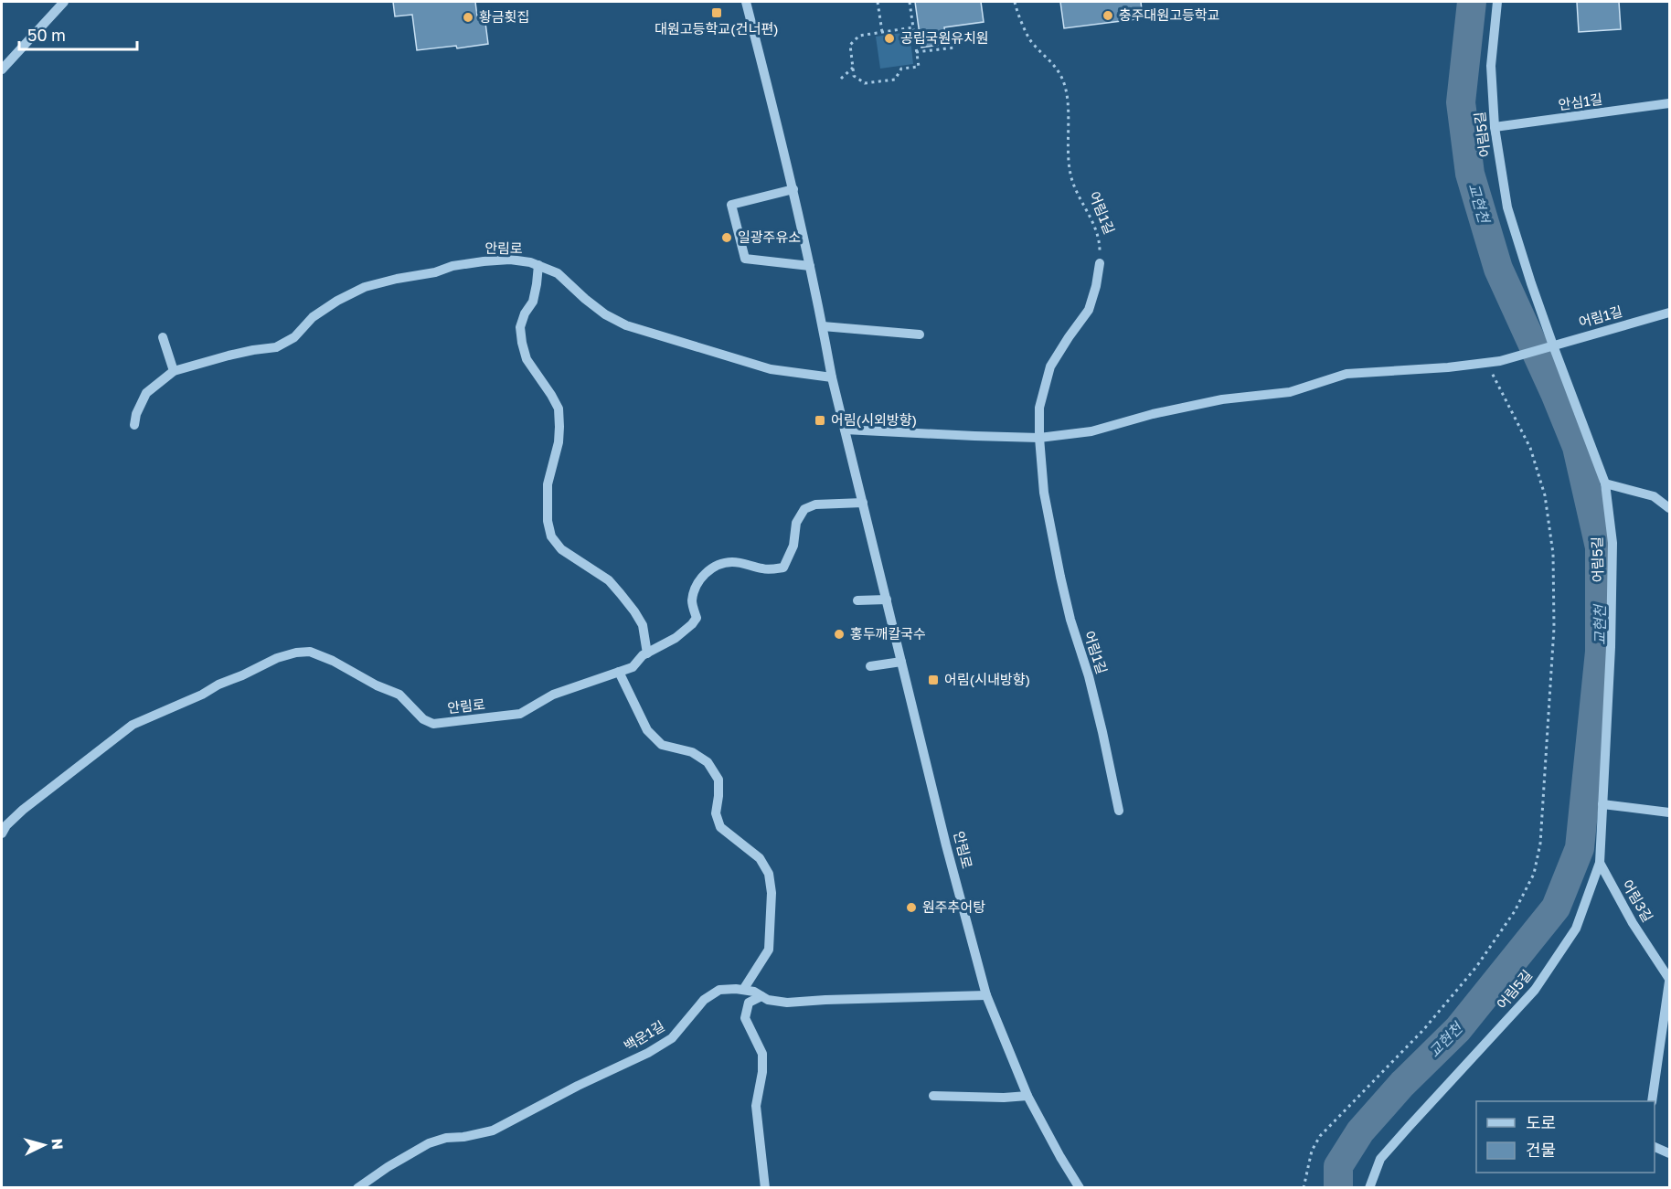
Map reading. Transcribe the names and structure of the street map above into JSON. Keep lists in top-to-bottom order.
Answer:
{
  "streets": {
    "street": [
      "안심1길",
      "어림5길",
      "어림1길",
      "안림로",
      "어림3길",
      "백운1길"
    ]
  },
  "crossings": [
    ["안심1길", "어림5길"],
    ["어림5길", "어림1길"],
    ["어림5길", "어림3길"],
    ["안림로", "백운1길"]
  ],
  "water": ["교현천"],
  "places": {
    "transit": ["대원고등학교(건너편)", "어림(시외방향)", "어림(시내방향)"],
    "other": [
      "충주대원고등학교",
      "황금횟집",
      "공립국원유치원",
      "일광주유소",
      "홍두깨칼국수",
      "원주추어탕"
    ]
  },
  "legend": ["도로", "건물"],
  "scale_bar": "50 m",
  "north": "right"
}
